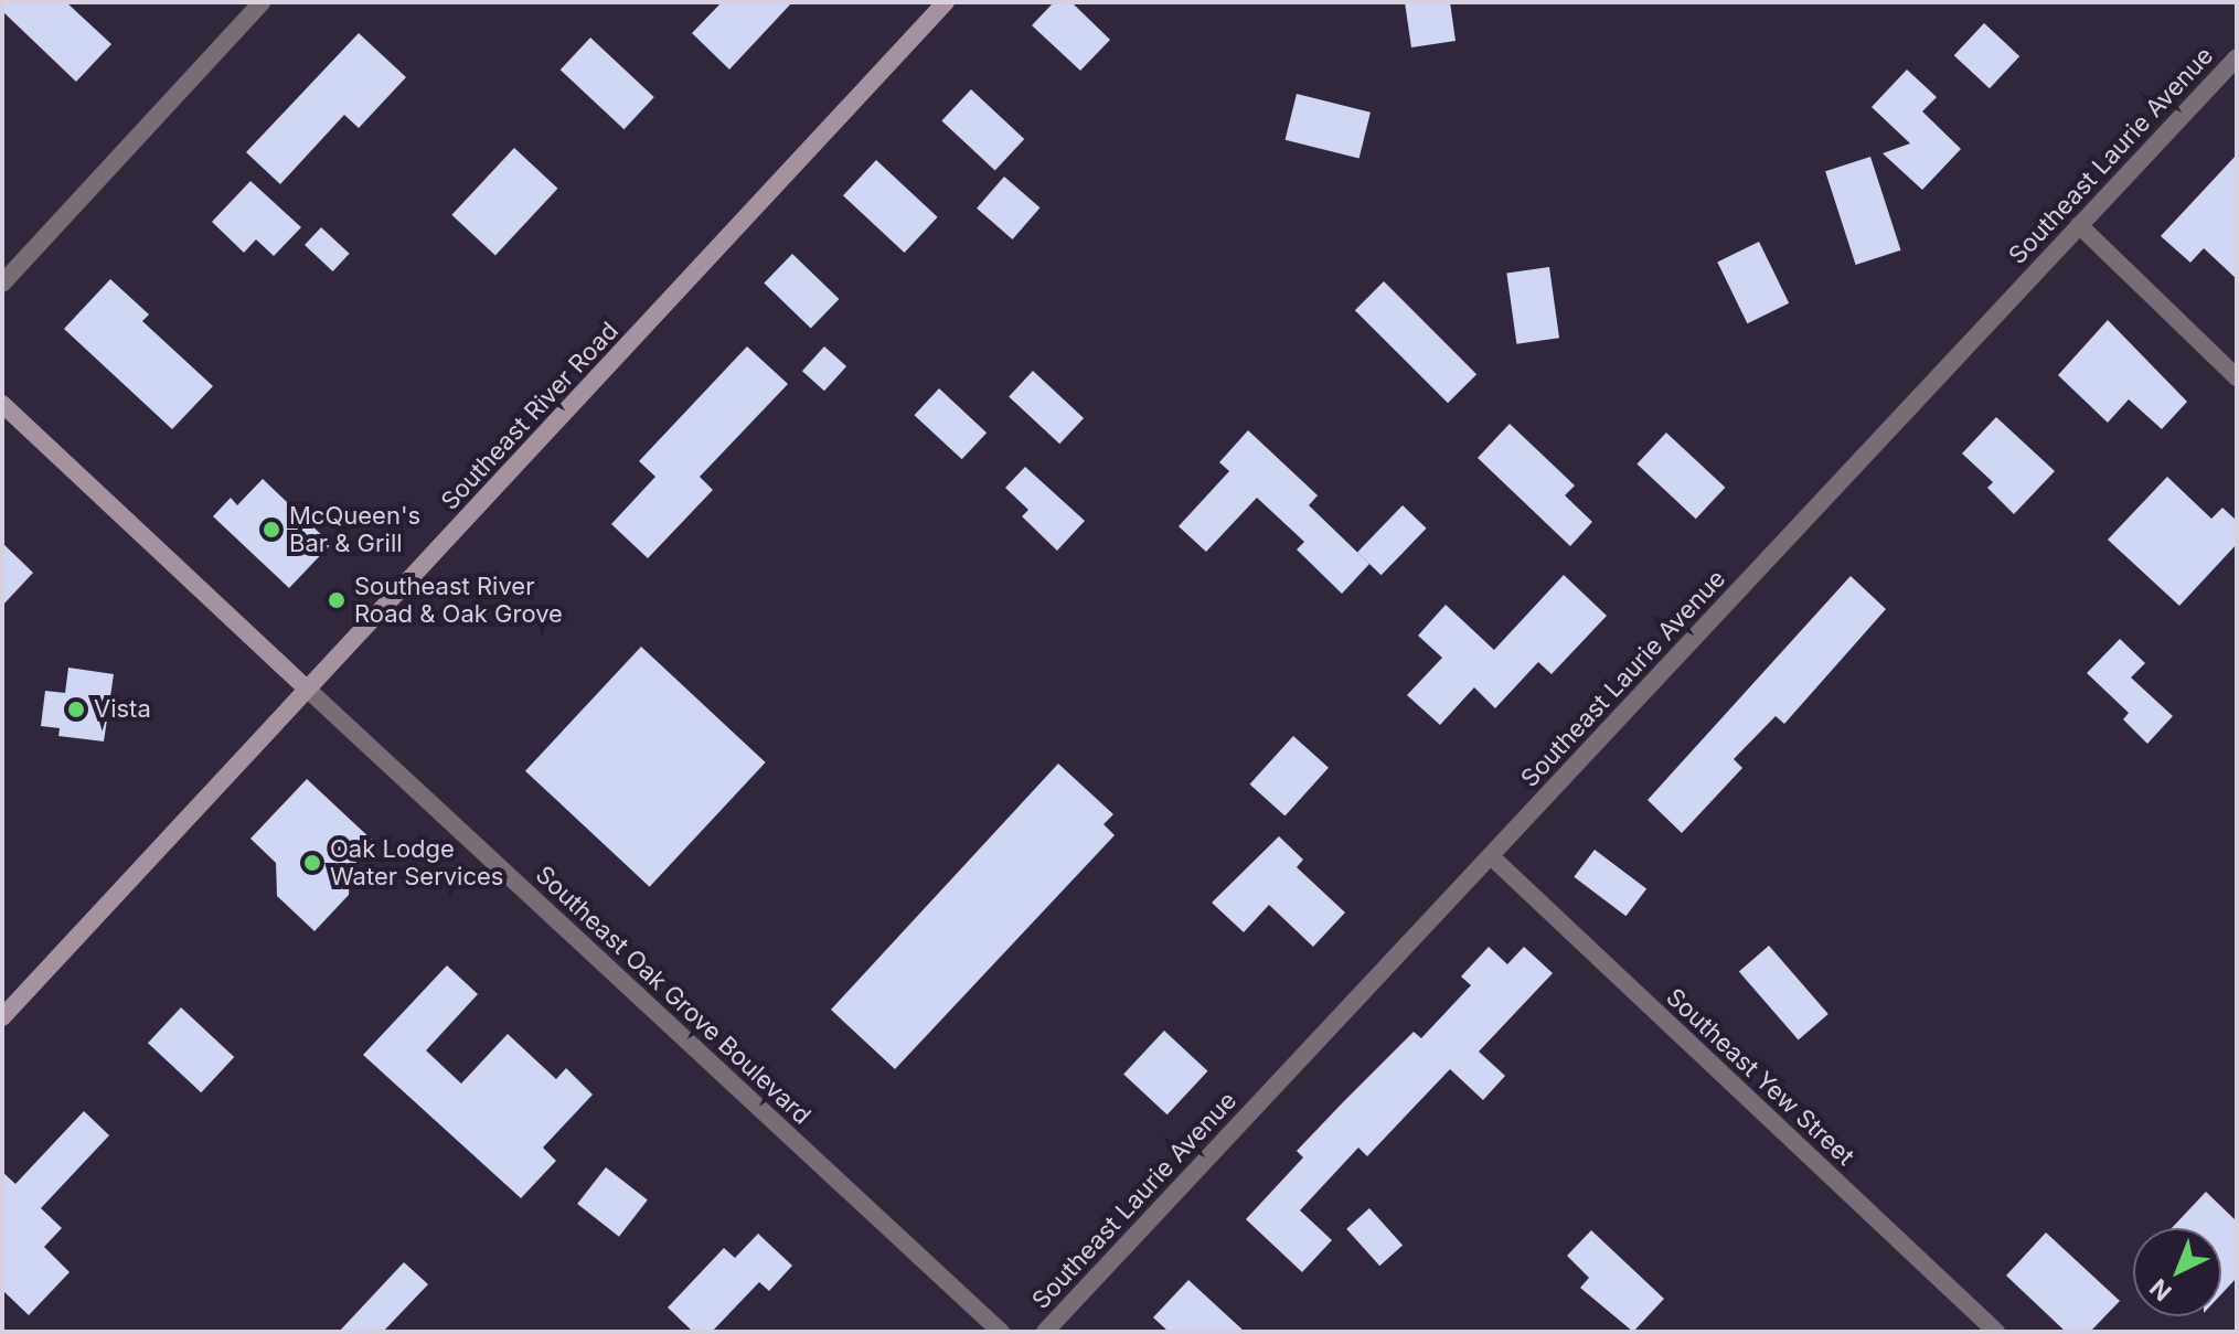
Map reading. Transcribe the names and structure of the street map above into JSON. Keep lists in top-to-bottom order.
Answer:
{
  "streets": {
    "street": [
      "Southeast Laurie Avenue",
      "Southeast River Road",
      "Southeast Oak Grove Boulevard",
      "Southeast Yew Street"
    ]
  },
  "crossings": [
    ["Southeast Laurie Avenue", "Southeast Yew Street"],
    ["Southeast River Road", "Southeast Oak Grove Boulevard"]
  ],
  "places": [
    "McQueen's Bar & Grill",
    "Southeast River Road & Oak Grove",
    "Vista",
    "Oak Lodge Water Services"
  ],
  "north": "bottom left"
}
